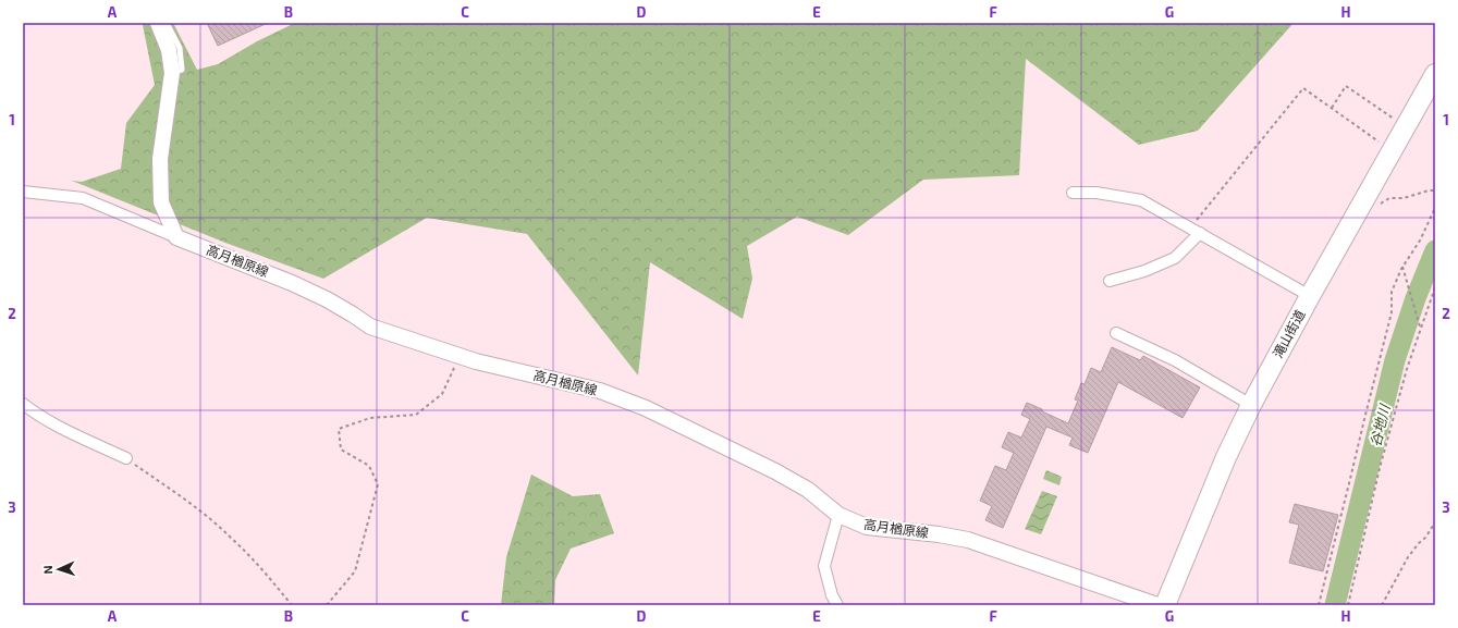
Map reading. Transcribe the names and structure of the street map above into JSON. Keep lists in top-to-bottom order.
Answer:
{
  "streets": {
    "highway": ["滝山街道"],
    "main road": ["高月楢原線"]
  },
  "water": ["谷地川"],
  "north": "left",
  "grid": {
    "columns": [
      "A",
      "B",
      "C",
      "D",
      "E",
      "F",
      "G",
      "H"
    ],
    "rows": ["1", "2", "3"]
  }
}
